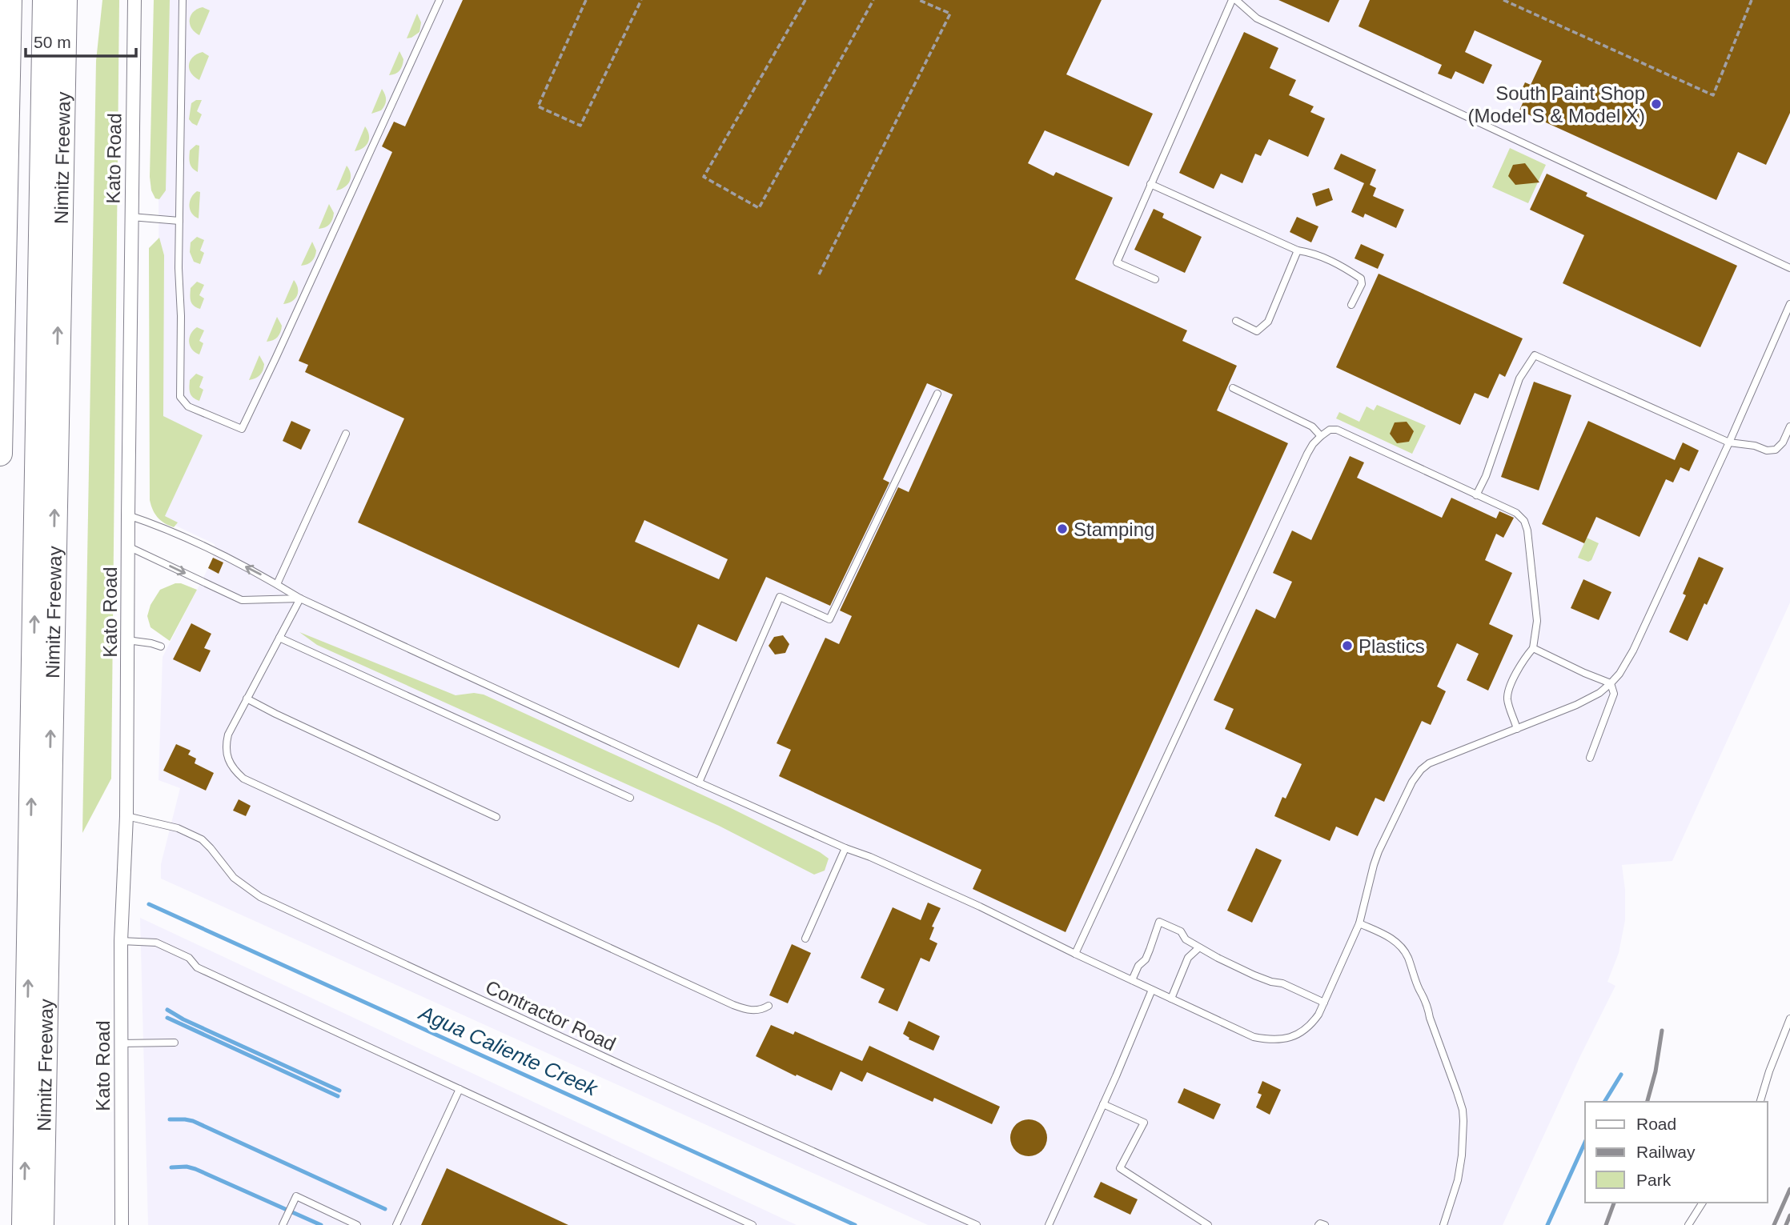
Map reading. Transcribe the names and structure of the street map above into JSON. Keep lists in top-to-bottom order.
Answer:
{
  "streets": {
    "highway": ["Nimitz Freeway"],
    "street": ["Kato Road"],
    "lane": ["Contractor Road"]
  },
  "crossings": [
    ["Kato Road", "Contractor Road"]
  ],
  "water": ["Agua Caliente Creek"],
  "places": ["South Paint Shop (Model S & Model X)", "Stamping", "Plastics"],
  "legend": ["Road", "Railway", "Park"],
  "scale_bar": "50 m"
}
